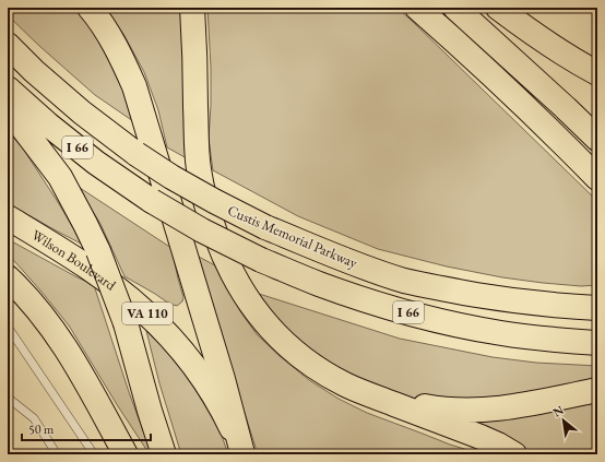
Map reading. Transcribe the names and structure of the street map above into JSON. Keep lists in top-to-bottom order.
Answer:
{
  "streets": {
    "main road": [
      "I 66",
      "Custis Memorial Parkway",
      "Wilson Boulevard",
      "VA 110"
    ]
  },
  "scale_bar": "50 m",
  "north": "top left"
}
